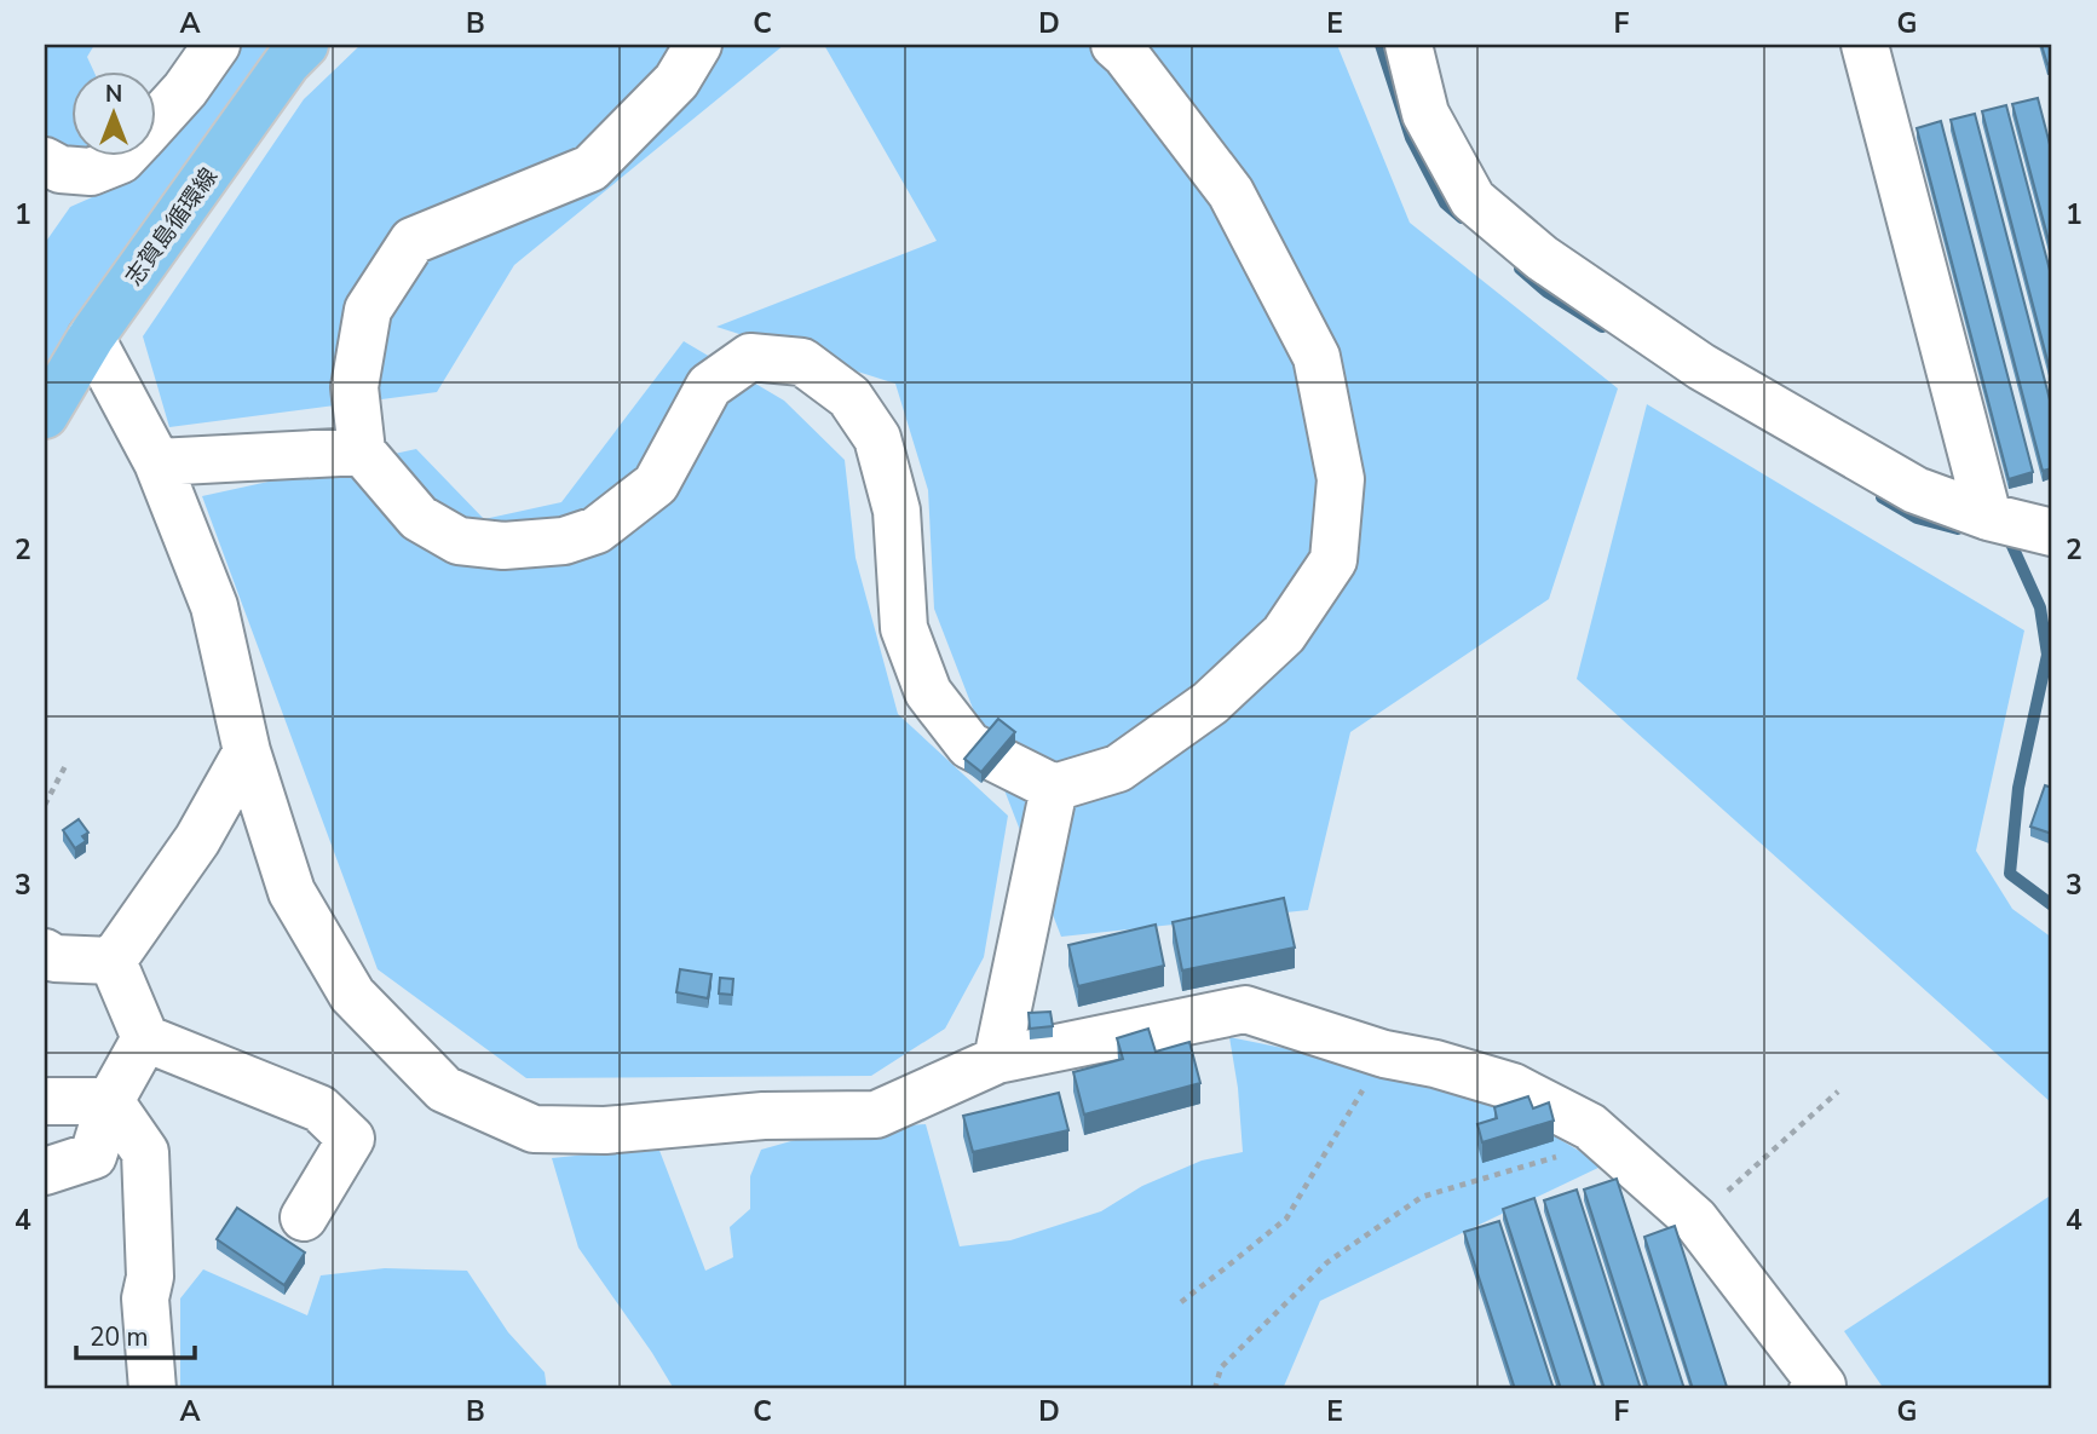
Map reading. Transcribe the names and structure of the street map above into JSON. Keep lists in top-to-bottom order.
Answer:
{
  "streets": {
    "main road": ["志賀島循環線"]
  },
  "scale_bar": "20 m",
  "north": "top",
  "grid": {
    "columns": [
      "A",
      "B",
      "C",
      "D",
      "E",
      "F",
      "G"
    ],
    "rows": [
      "1",
      "2",
      "3",
      "4"
    ]
  }
}
